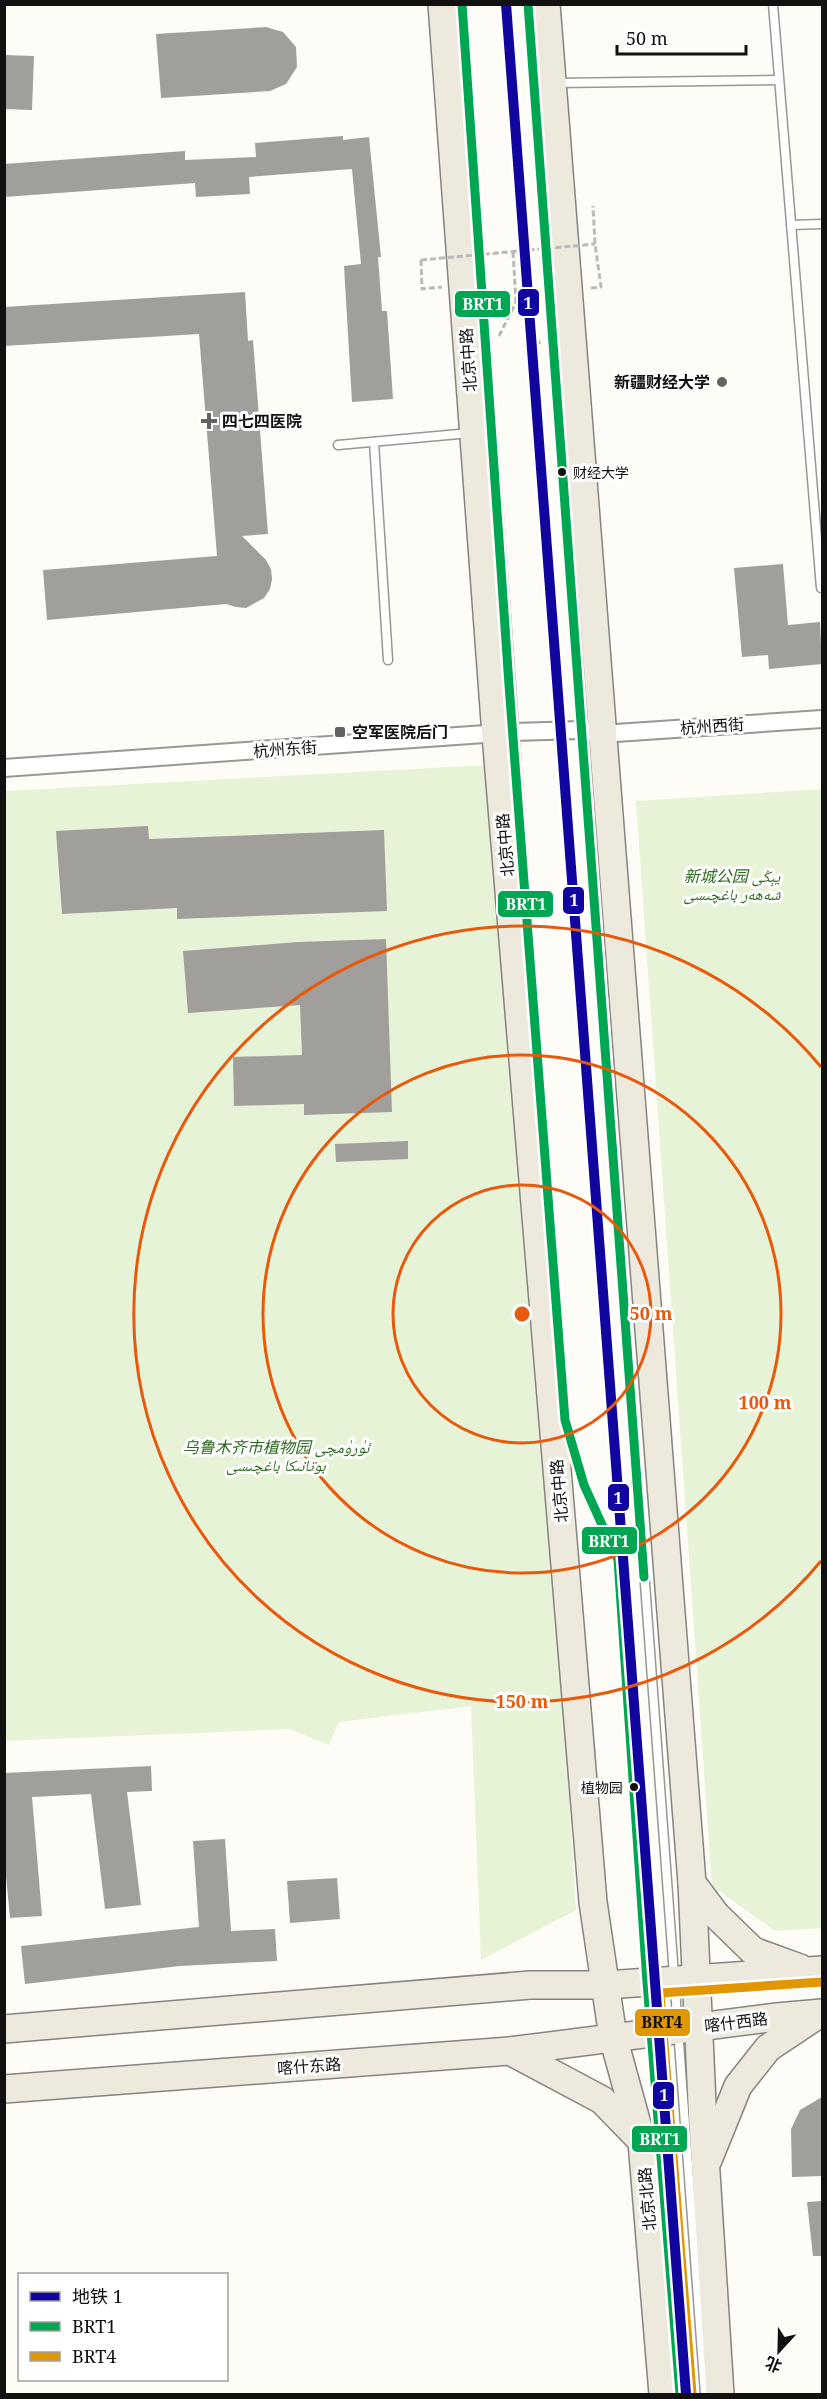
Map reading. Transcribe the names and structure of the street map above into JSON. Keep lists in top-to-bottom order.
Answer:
{
  "streets": {
    "main road": [
      "北京中路",
      "喀什西路",
      "喀什东路",
      "北京北路"
    ],
    "street": ["杭州西街", "杭州东街"]
  },
  "crossings": [
    ["北京中路", "杭州东街"],
    ["北京中路", "喀什西路"],
    ["北京中路", "北京北路"],
    ["杭州西街", "杭州东街"],
    ["喀什西路", "喀什东路"],
    ["喀什西路", "北京北路"],
    ["喀什东路", "北京北路"]
  ],
  "parks": ["新城公园 يېڭى شەھەر باغچىسى", "乌鲁木齐市植物园 ئۈرۈمچى بوتانىكا باغچىسى"],
  "places": {
    "other": ["新疆财经大学", "财经大学", "植物园"],
    "health": ["四七四医院"],
    "transit": ["空军医院后门"]
  },
  "lines": ["metro line 1", "transit line BRT1", "transit line BRT4"],
  "legend": ["地铁 1", "BRT1", "BRT4"],
  "scale_bar": "50 m",
  "north": "bottom",
  "rings": ["50 m", "100 m", "150 m"]
}
